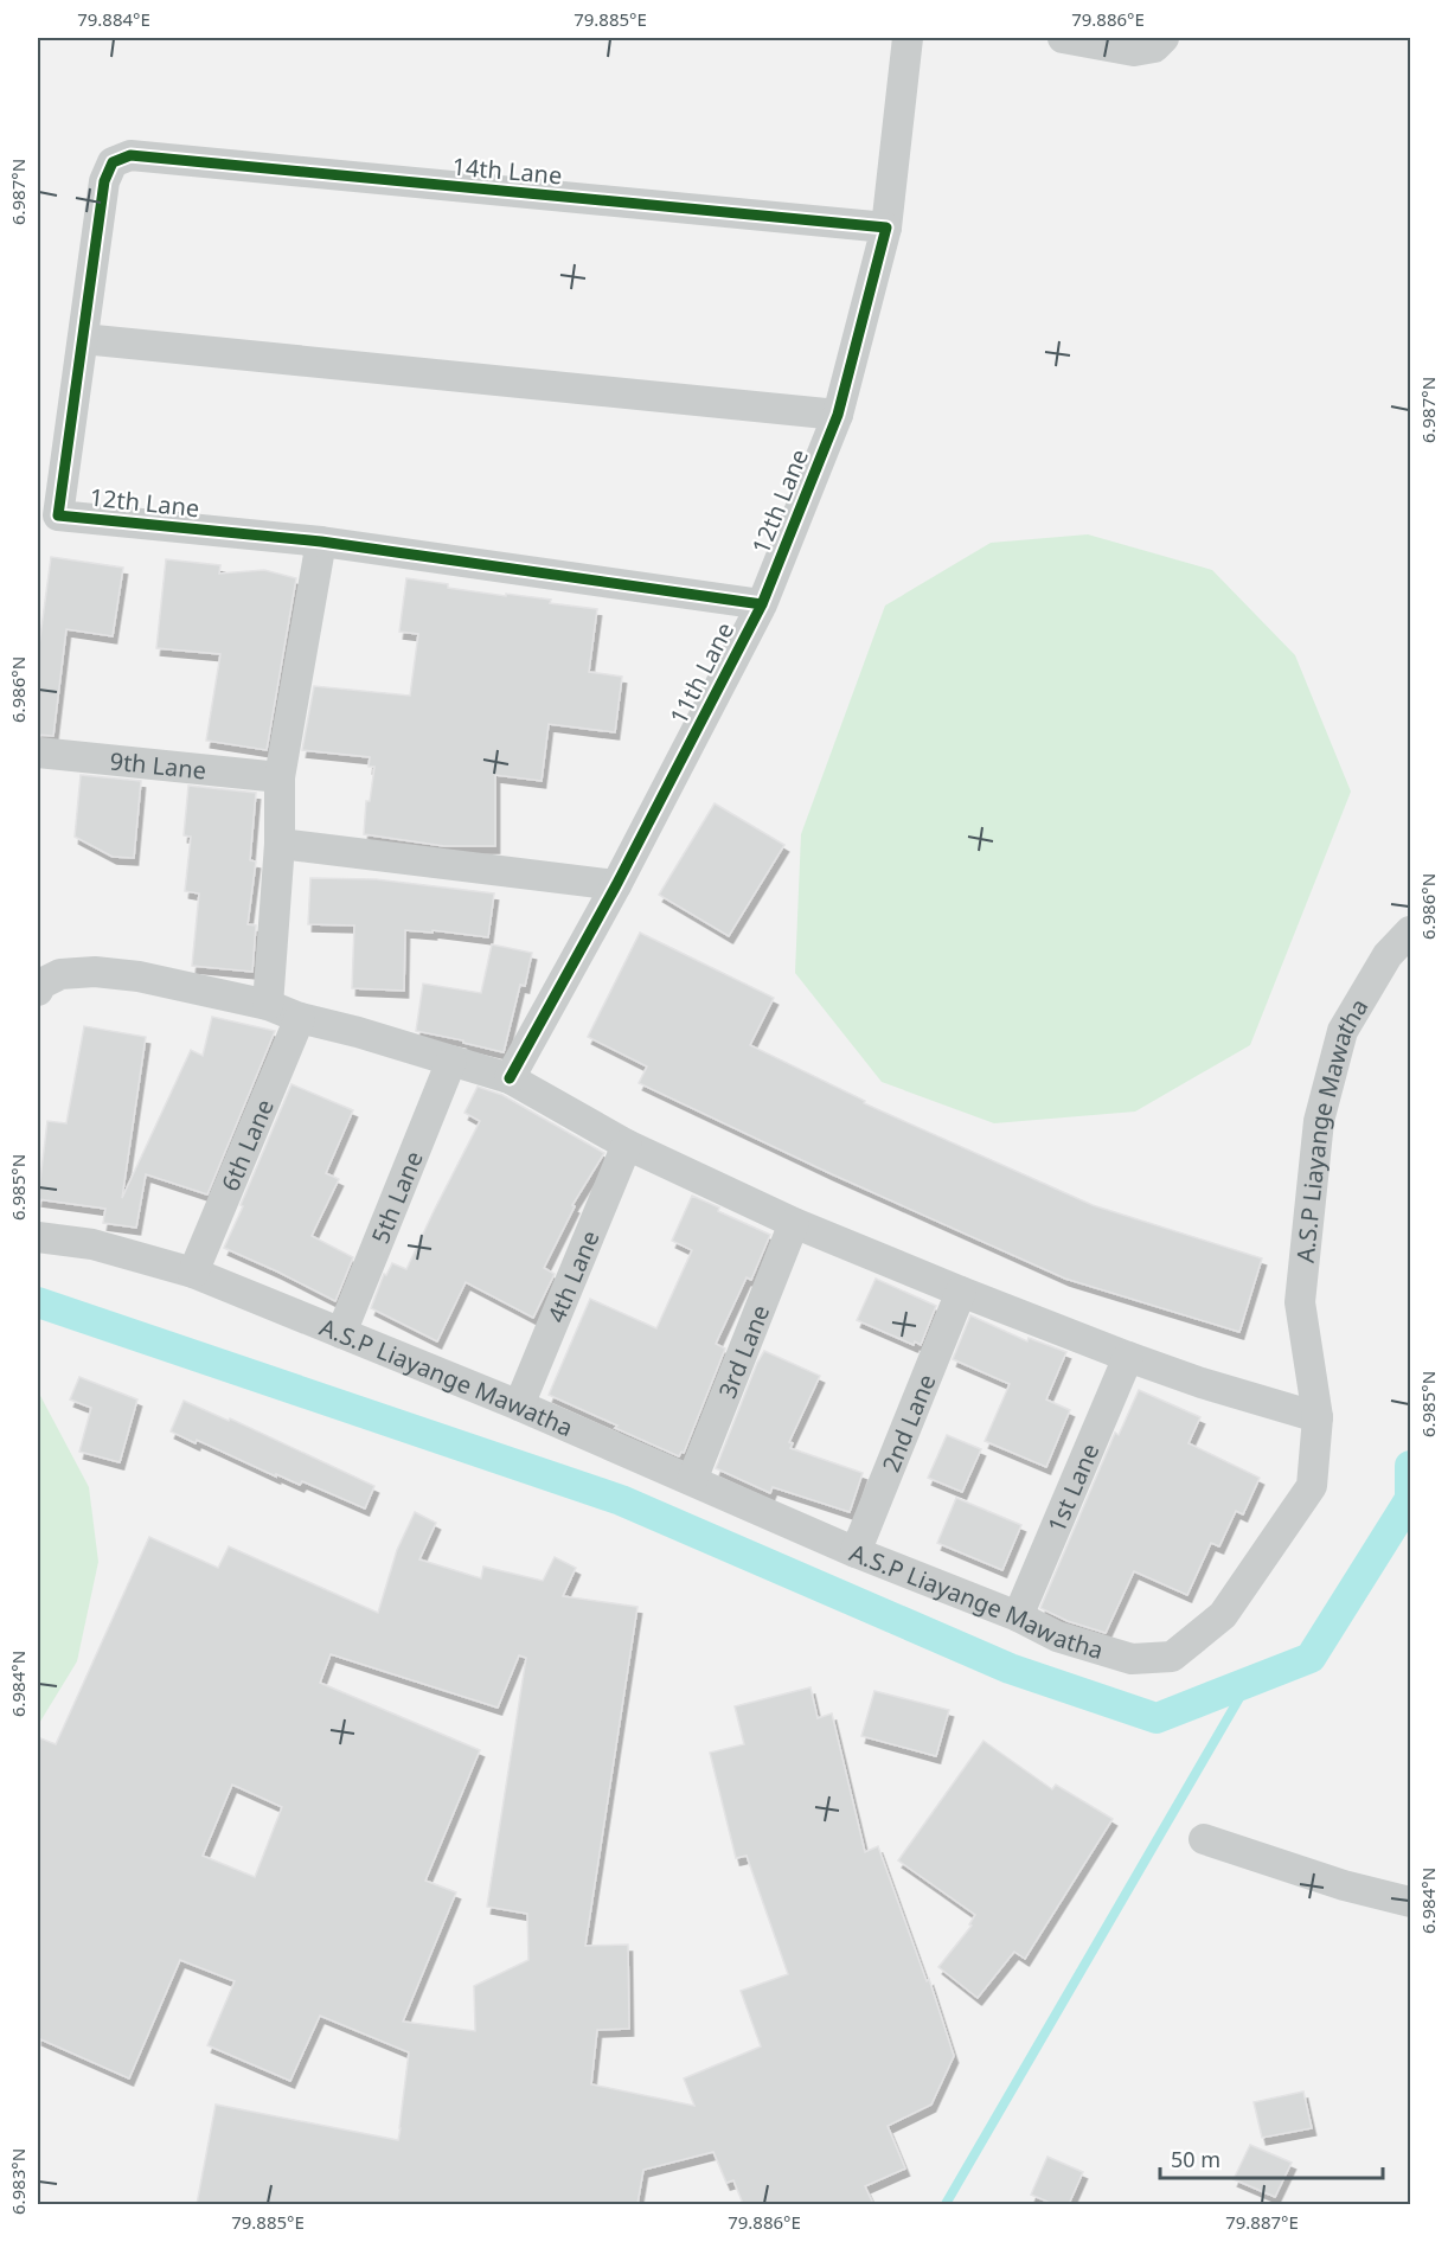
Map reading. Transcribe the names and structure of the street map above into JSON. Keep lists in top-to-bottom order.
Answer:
{
  "streets": {
    "street": [
      "14th Lane",
      "12th Lane",
      "11th Lane",
      "9th Lane",
      "A.S.P Liayange Mawatha",
      "6th Lane",
      "5th Lane",
      "4th Lane",
      "3rd Lane",
      "2nd Lane",
      "1st Lane"
    ]
  },
  "crossings": [
    ["14th Lane", "12th Lane"],
    ["12th Lane", "11th Lane"],
    ["A.S.P Liayange Mawatha", "6th Lane"],
    ["A.S.P Liayange Mawatha", "5th Lane"],
    ["A.S.P Liayange Mawatha", "4th Lane"],
    ["A.S.P Liayange Mawatha", "3rd Lane"],
    ["A.S.P Liayange Mawatha", "2nd Lane"],
    ["A.S.P Liayange Mawatha", "1st Lane"]
  ],
  "scale_bar": "50 m",
  "coordinates": [
    "79.884°E",
    "79.885°E",
    "79.886°E",
    "6.987°N",
    "6.986°N",
    "6.985°N",
    "6.984°N",
    "6.983°N",
    "79.887°E"
  ]
}
